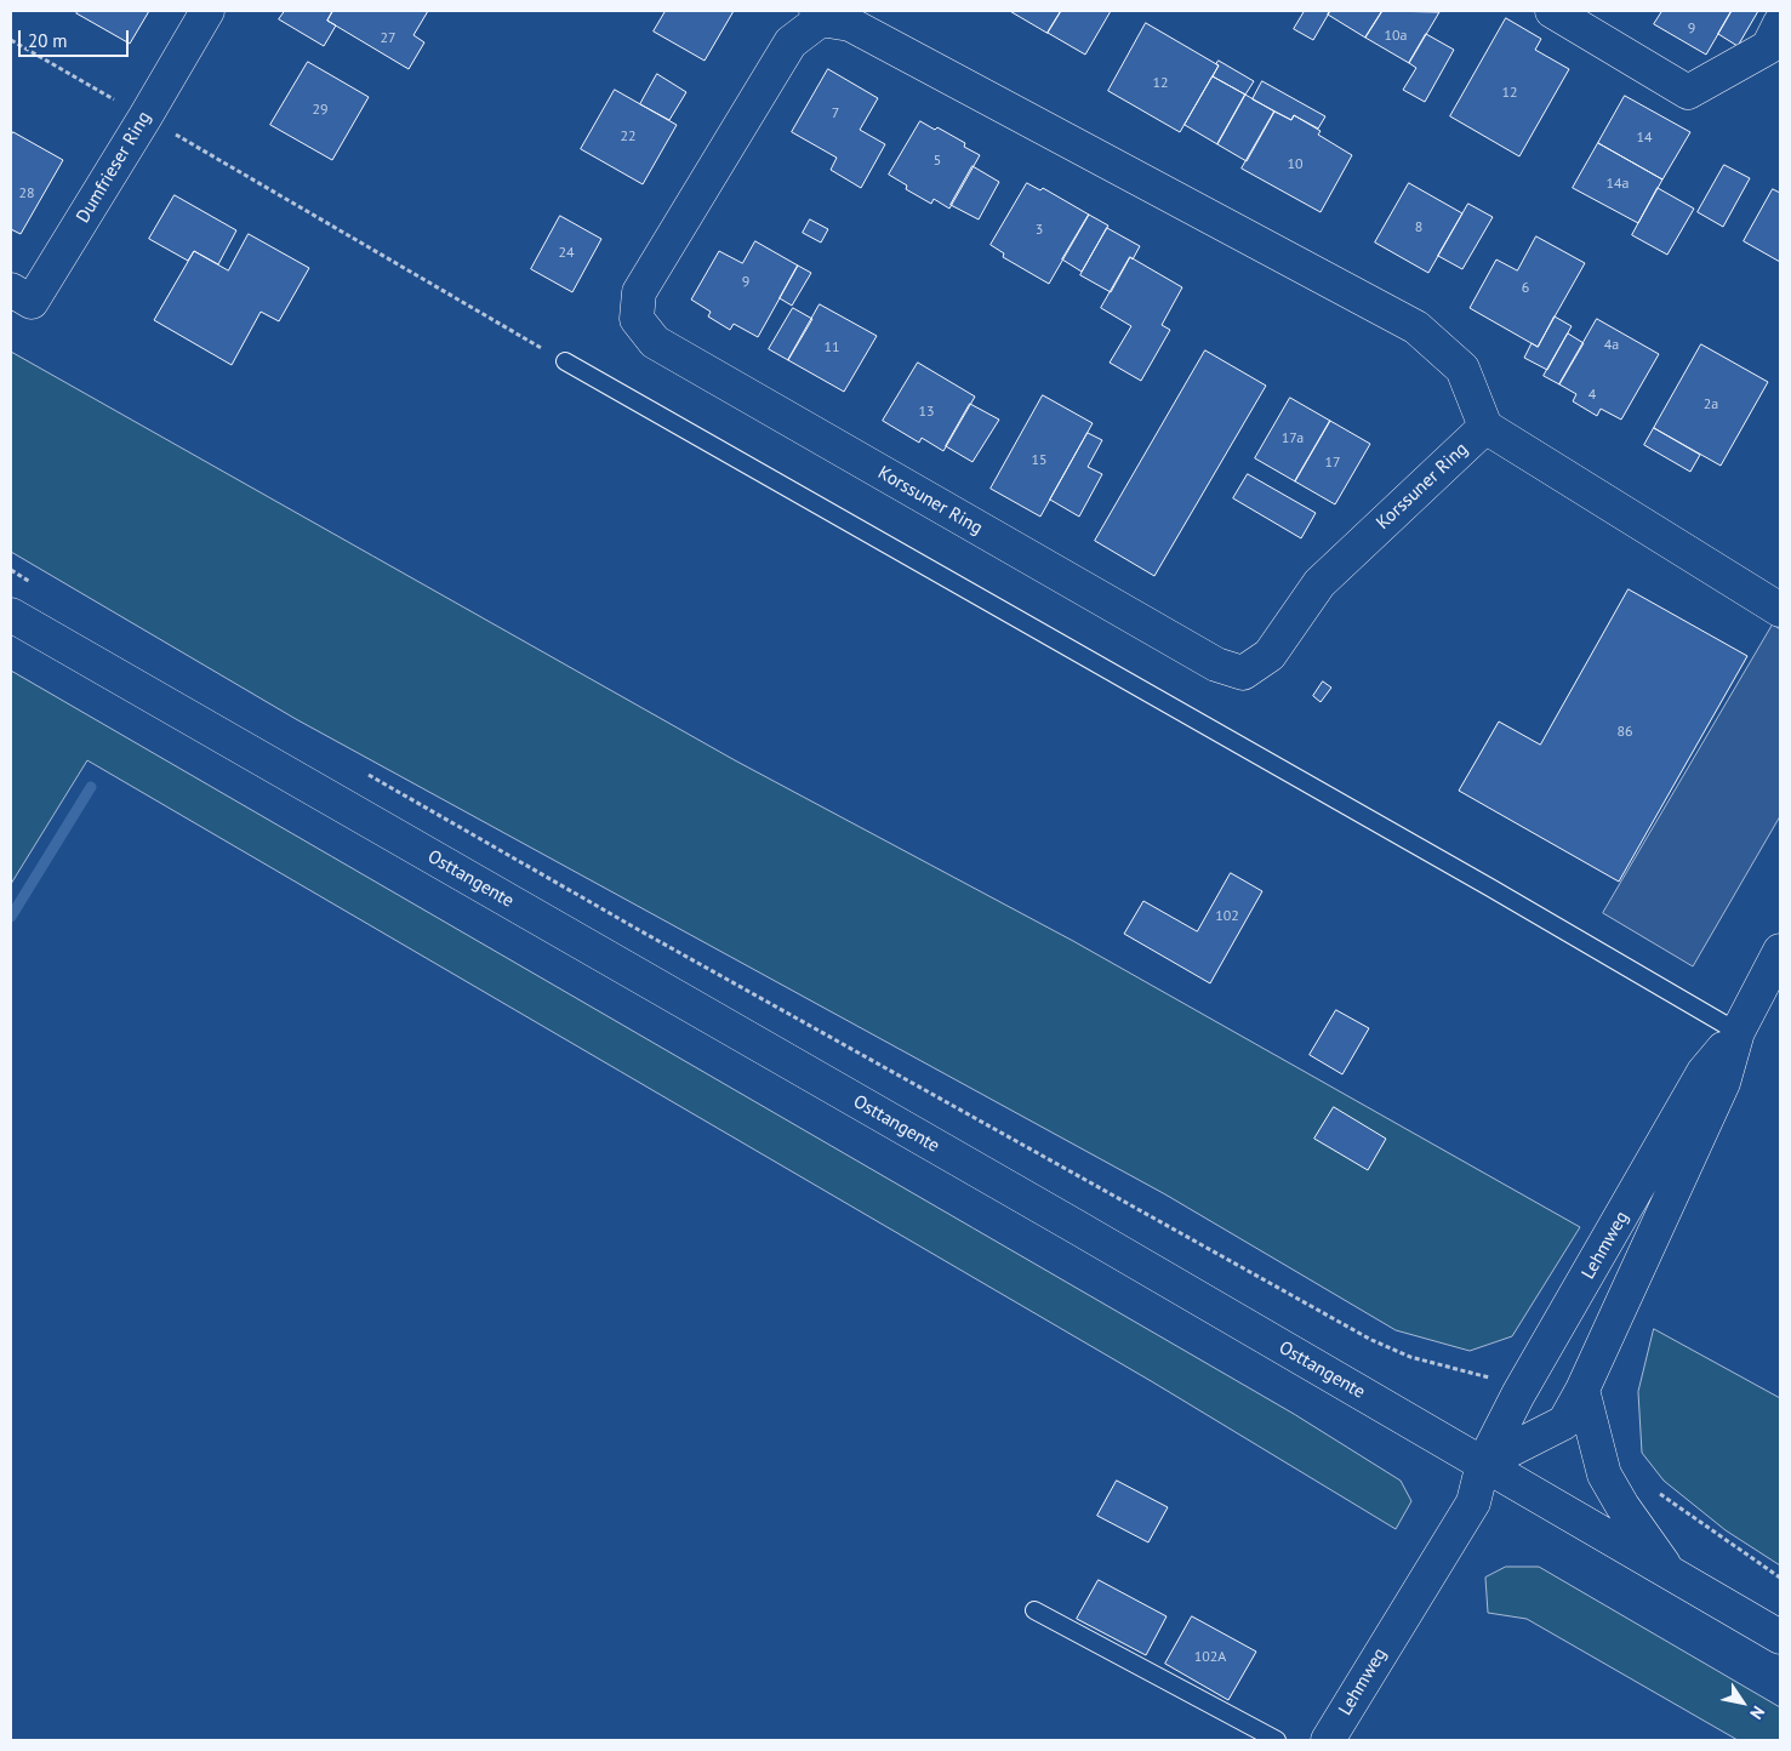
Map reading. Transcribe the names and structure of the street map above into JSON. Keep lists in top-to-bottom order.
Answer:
{
  "streets": {
    "street": [
      "Dumfrieser Ring",
      "Korssuner Ring",
      "Osttangente",
      "Lehmweg"
    ]
  },
  "crossings": [
    ["Osttangente", "Lehmweg"]
  ],
  "house_numbers": [
    "9",
    "10a",
    "27",
    "12",
    "12",
    "29",
    "7",
    "22",
    "14",
    "5",
    "10",
    "14a",
    "28",
    "8",
    "3",
    "24",
    "9",
    "6",
    "4a",
    "11",
    "4",
    "2a",
    "13",
    "17a",
    "15",
    "17",
    "86",
    "102",
    "102A"
  ],
  "scale_bar": "20 m",
  "north": "bottom right"
}
